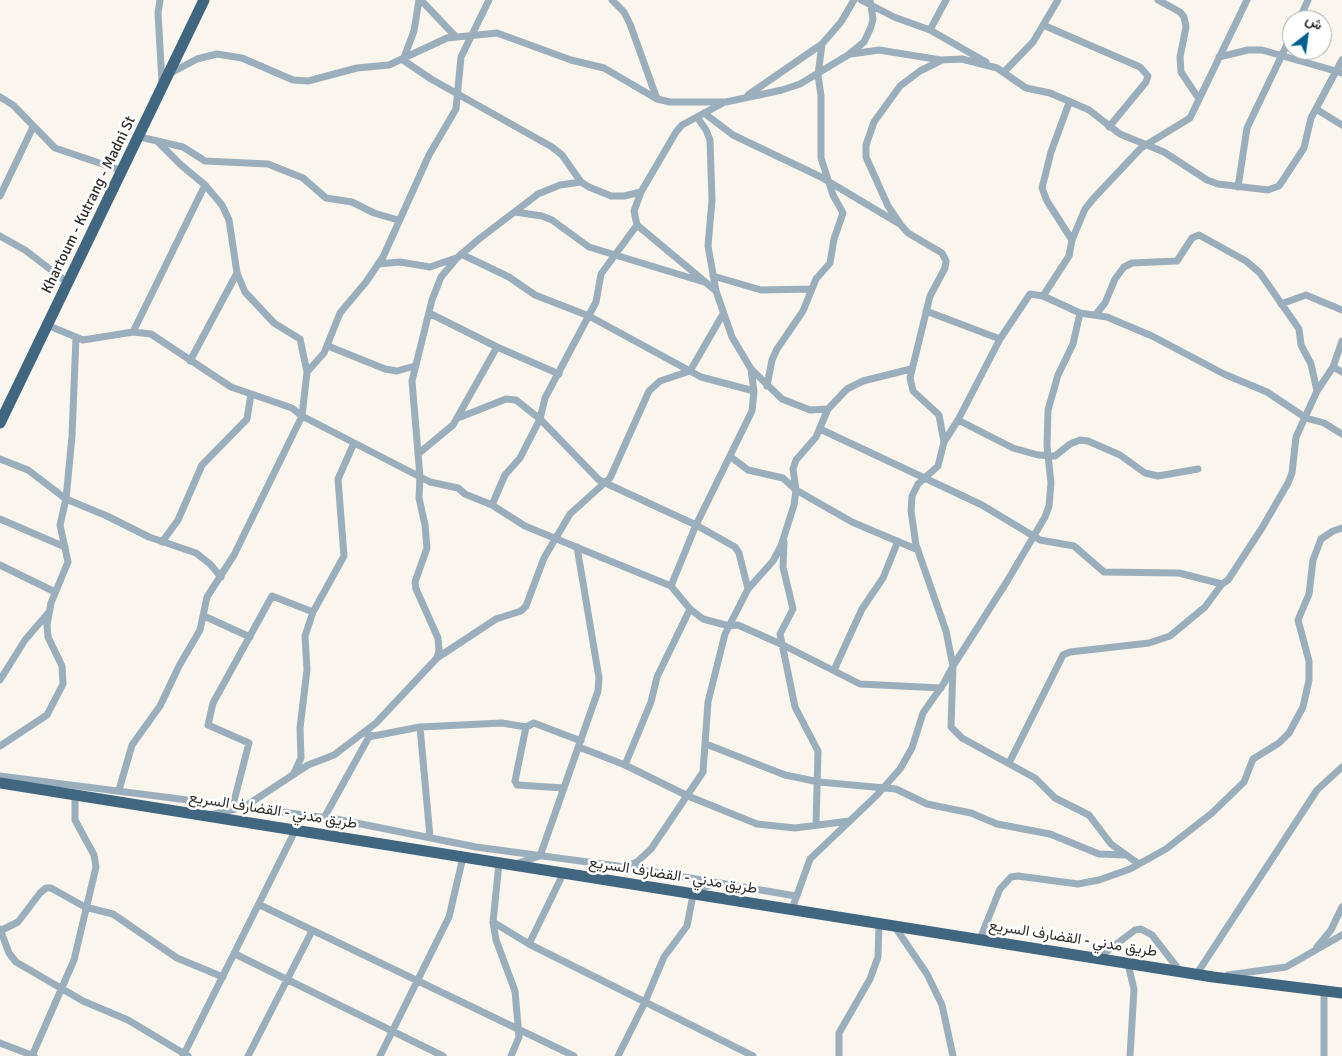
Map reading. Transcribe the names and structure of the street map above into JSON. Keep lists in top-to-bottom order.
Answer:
{
  "streets": {
    "highway": ["Khartoum - Kutrang - Madni St", "طريق مدني - القضارف السريع"]
  },
  "north": "top right"
}
